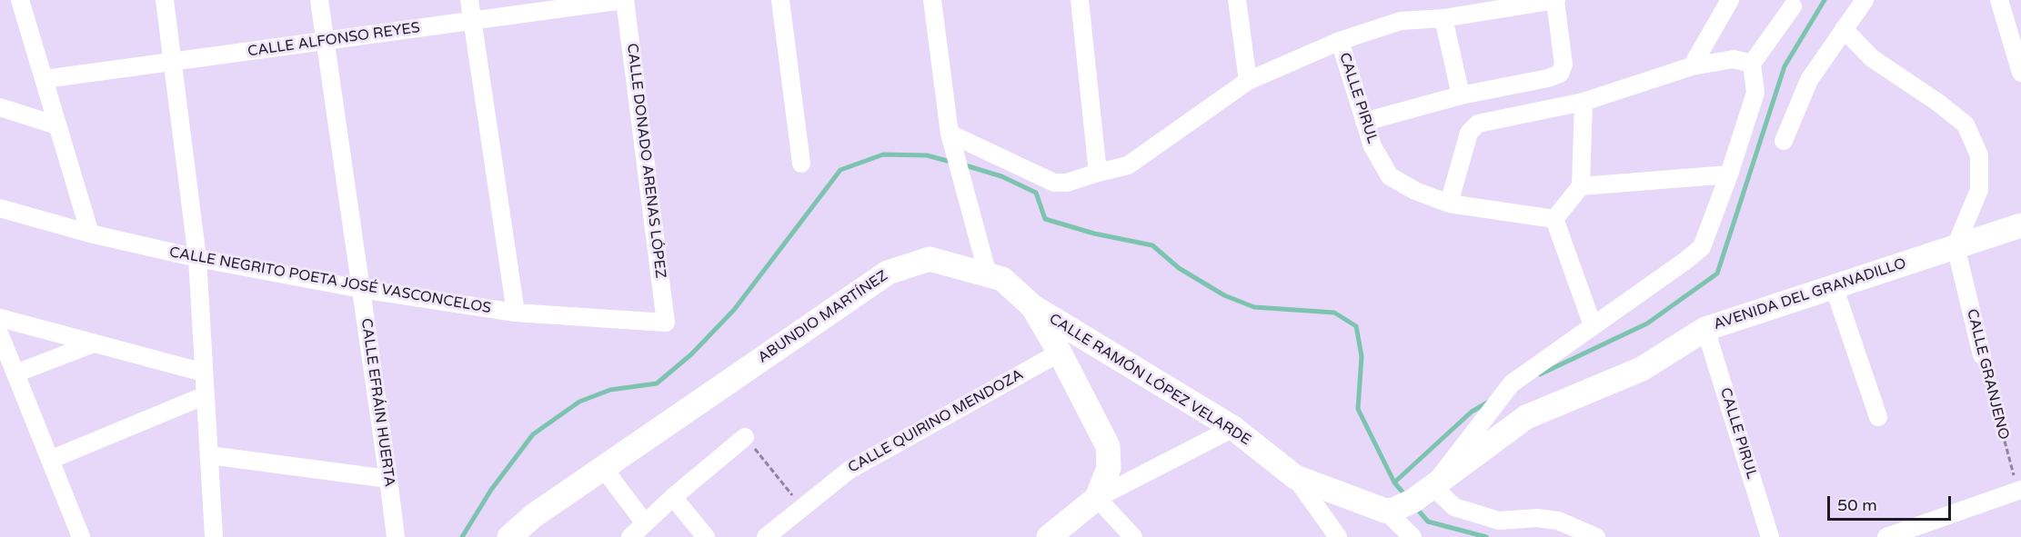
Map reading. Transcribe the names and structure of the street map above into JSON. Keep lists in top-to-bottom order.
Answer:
{
  "streets": {
    "street": [
      "CALLE ALFONSO REYES",
      "CALLE PIRUL",
      "CALLE DONADO ARENAS LÓPEZ",
      "CALLE NEGRITO POETA JOSÉ VASCONCELOS",
      "AVENIDA DEL GRANADILLO",
      "ABUNDIO MARTÍNEZ",
      "CALLE GRANJENO",
      "CALLE RAMÓN LÓPEZ VELARDE",
      "CALLE EFRÁIN HUERTA",
      "CALLE QUIRINO MENDOZA"
    ]
  },
  "crossings": [
    ["CALLE ALFONSO REYES", "CALLE DONADO ARENAS LÓPEZ"],
    ["CALLE ALFONSO REYES", "CALLE EFRÁIN HUERTA"],
    ["CALLE PIRUL", "AVENIDA DEL GRANADILLO"],
    ["CALLE DONADO ARENAS LÓPEZ", "CALLE NEGRITO POETA JOSÉ VASCONCELOS"],
    ["CALLE NEGRITO POETA JOSÉ VASCONCELOS", "CALLE EFRÁIN HUERTA"],
    ["AVENIDA DEL GRANADILLO", "CALLE GRANJENO"],
    ["AVENIDA DEL GRANADILLO", "CALLE RAMÓN LÓPEZ VELARDE"],
    ["ABUNDIO MARTÍNEZ", "CALLE RAMÓN LÓPEZ VELARDE"],
    ["ABUNDIO MARTÍNEZ", "CALLE QUIRINO MENDOZA"]
  ],
  "scale_bar": "50 m"
}
